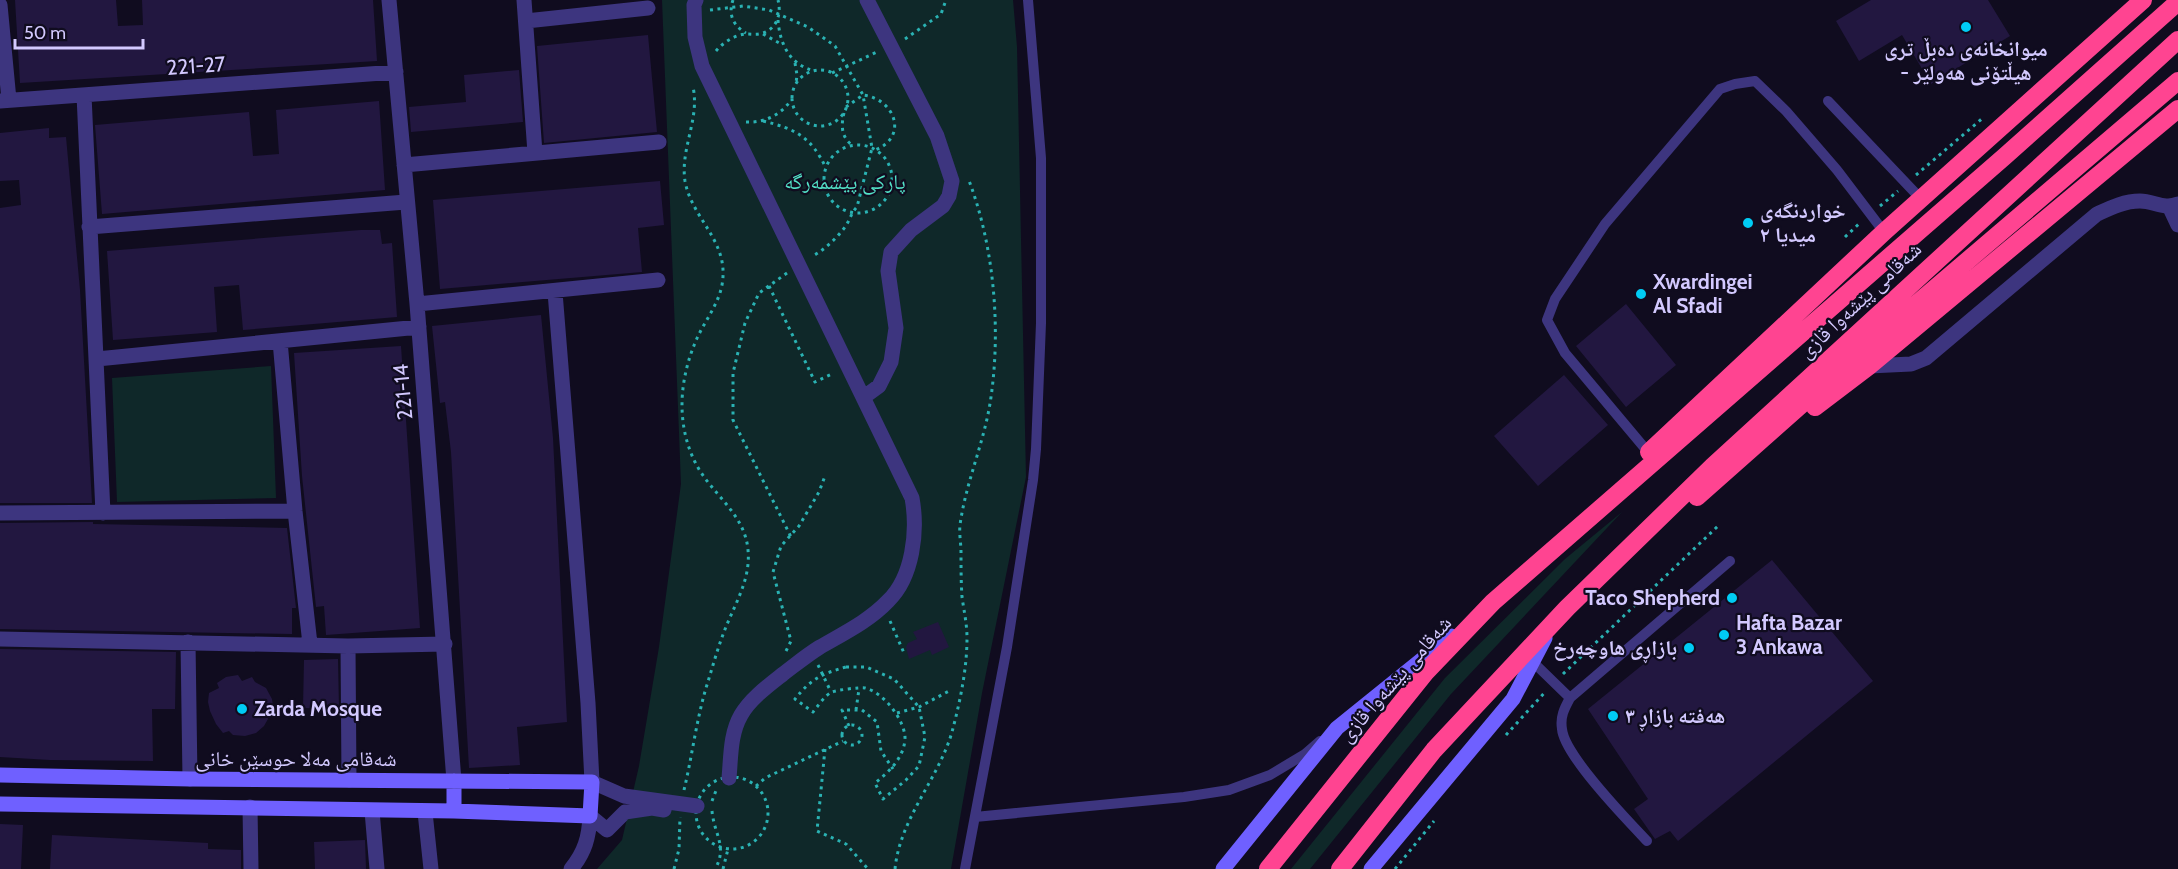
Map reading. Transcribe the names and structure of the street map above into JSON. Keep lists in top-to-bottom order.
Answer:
{
  "streets": {
    "highway": ["شەقامی پێشەوا قازی"],
    "street": ["221-27", "221-14", "شەقامی مەلا حوسێن خانی"]
  },
  "crossings": [
    ["221-27", "221-14"],
    ["221-14", "شەقامی مەلا حوسێن خانی"]
  ],
  "parks": ["پارکی پێشمەرگە"],
  "places": [
    "میوانخانەی دەبڵ تری - هیڵتۆنی هەولێر",
    "خواردنگەی میدیا ٢",
    "Xwardingei Al Sfadi",
    "Taco Shepherd",
    "Hafta Bazar 3 Ankawa",
    "بازاڕی هاوچەرخ",
    "Zarda Mosque",
    "هەفتە بازاڕ ٣"
  ],
  "scale_bar": "50 m"
}
